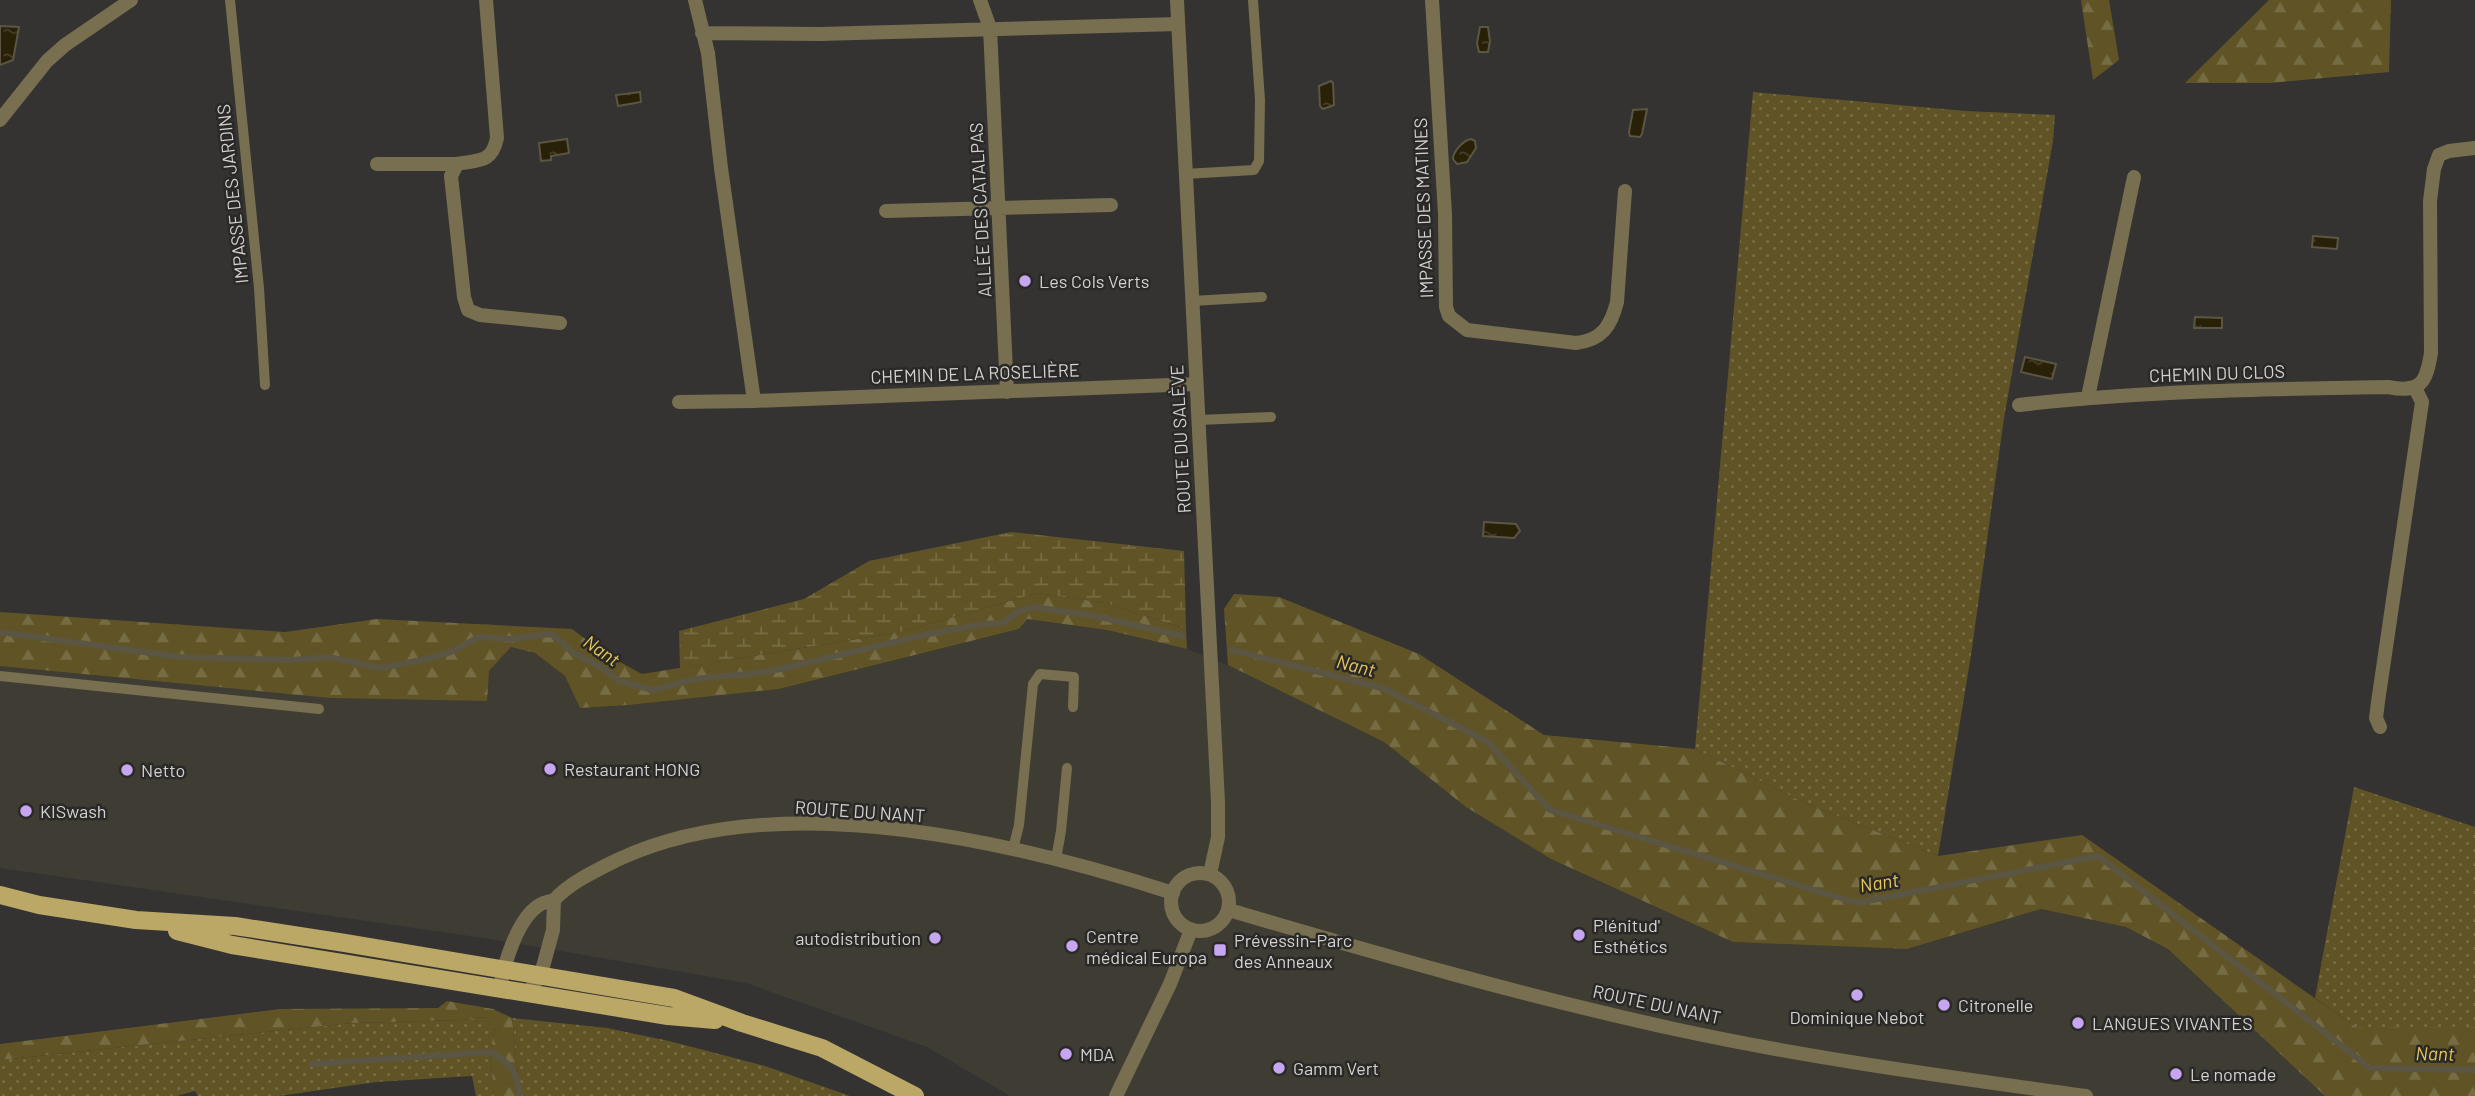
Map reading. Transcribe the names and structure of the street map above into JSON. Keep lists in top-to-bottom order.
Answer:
{
  "streets": {
    "street": [
      "IMPASSE DES MATINES",
      "ALLÉE DES CATALPAS",
      "CHEMIN DE LA ROSELIÈRE",
      "CHEMIN DU CLOS",
      "ROUTE DU SALÈVE",
      "ROUTE DU NANT"
    ],
    "lane": ["IMPASSE DES JARDINS"]
  },
  "crossings": [
    ["ALLÉE DES CATALPAS", "CHEMIN DE LA ROSELIÈRE"],
    ["CHEMIN DE LA ROSELIÈRE", "ROUTE DU SALÈVE"],
    ["ROUTE DU SALÈVE", "ROUTE DU NANT"]
  ],
  "water": ["Nant"],
  "places": {
    "other": [
      "Les Cols Verts",
      "Restaurant HONG",
      "Netto",
      "KISwash",
      "Plénitud' Esthétics",
      "autodistribution",
      "Centre médical Europa",
      "Dominique Nebot",
      "Citronelle",
      "LANGUES VIVANTES",
      "MDA",
      "Gamm Vert",
      "Le nomade"
    ],
    "transit": ["Prévessin-Parc des Anneaux"]
  }
}
